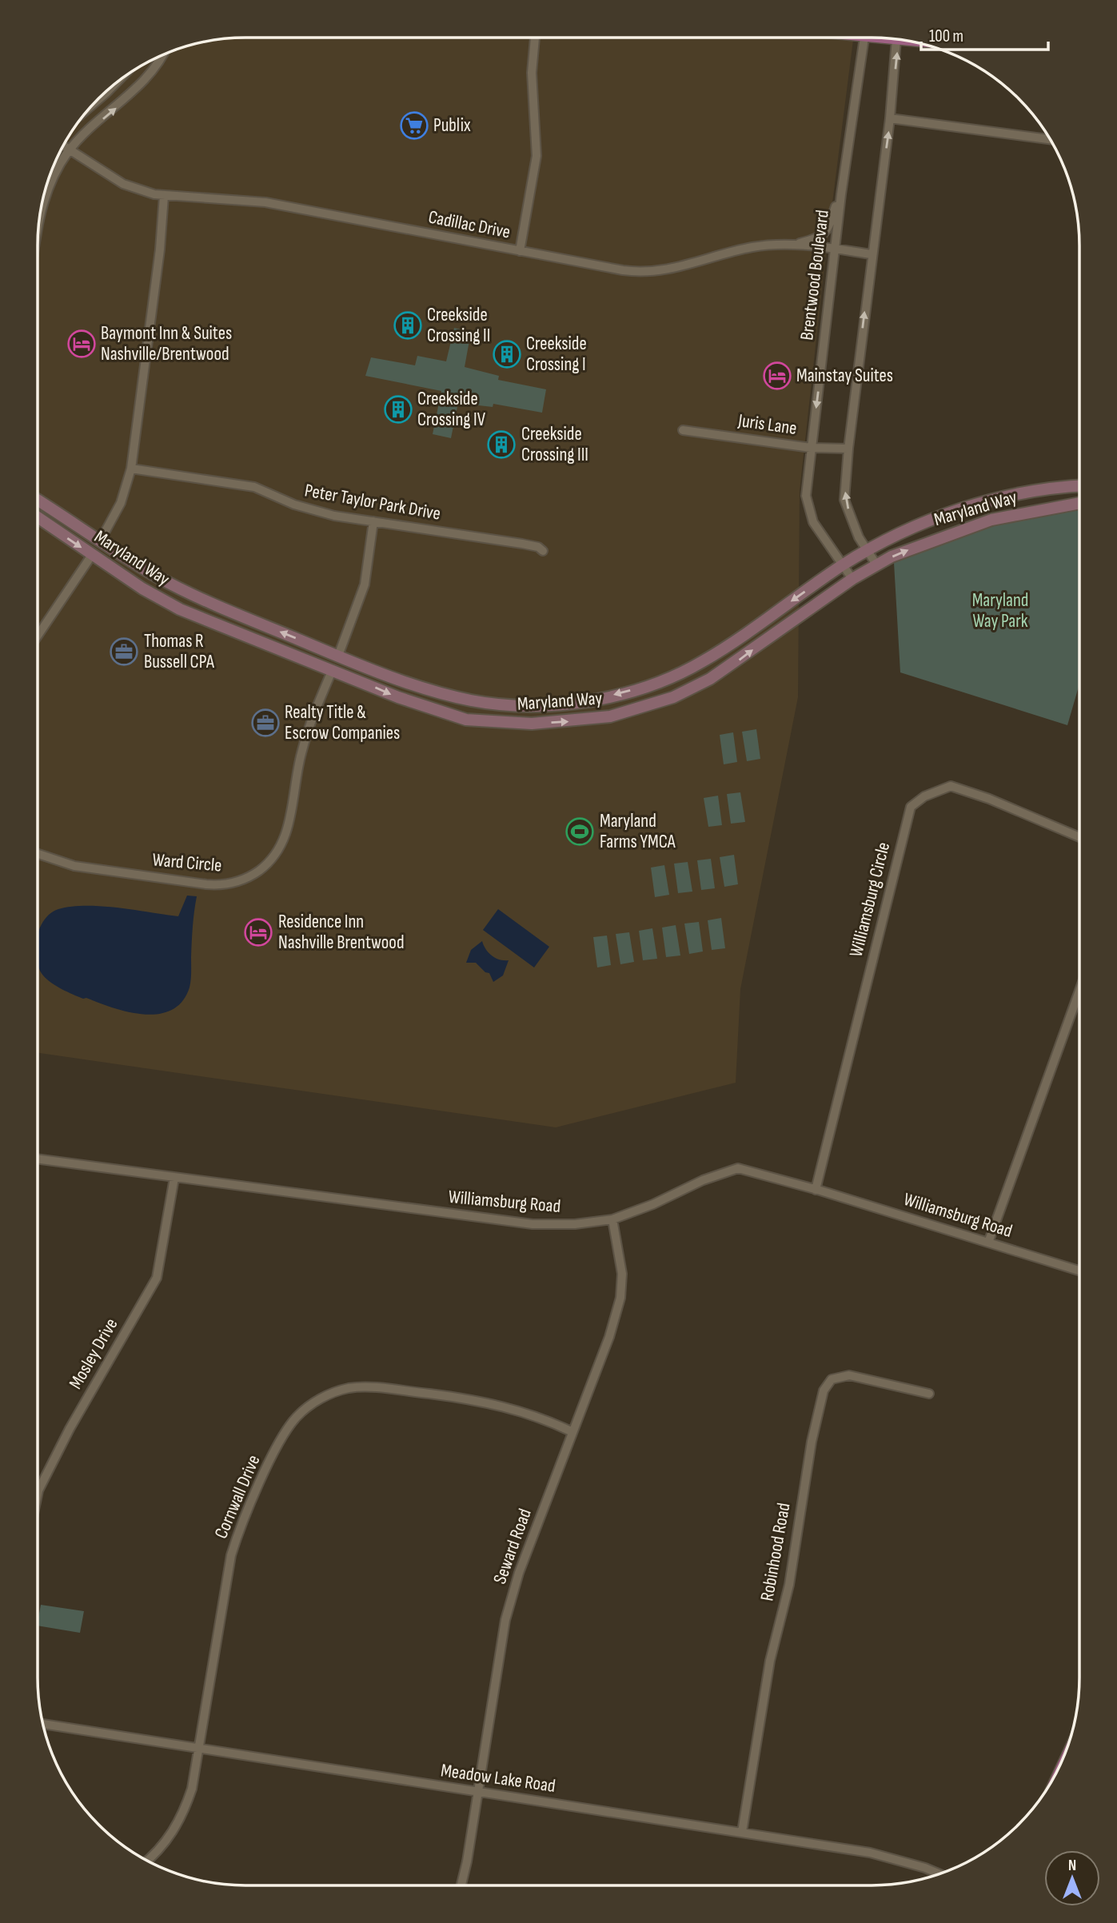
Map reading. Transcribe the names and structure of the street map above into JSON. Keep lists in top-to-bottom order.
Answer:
{
  "streets": {
    "main road": ["Maryland Way"],
    "street": [
      "Cadillac Drive",
      "Brentwood Boulevard",
      "Juris Lane",
      "Peter Taylor Park Drive",
      "Ward Circle",
      "Williamsburg Circle",
      "Williamsburg Road",
      "Mosley Drive",
      "Cornwall Drive",
      "Seward Road",
      "Robinhood Road",
      "Meadow Lake Road"
    ]
  },
  "crossings": [
    ["Cadillac Drive", "Brentwood Boulevard"],
    ["Brentwood Boulevard", "Juris Lane"],
    ["Brentwood Boulevard", "Maryland Way"],
    ["Maryland Way", "Ward Circle"],
    ["Williamsburg Circle", "Williamsburg Road"],
    ["Williamsburg Road", "Mosley Drive"],
    ["Williamsburg Road", "Seward Road"],
    ["Cornwall Drive", "Seward Road"],
    ["Cornwall Drive", "Meadow Lake Road"],
    ["Seward Road", "Meadow Lake Road"],
    ["Robinhood Road", "Meadow Lake Road"]
  ],
  "parks": ["Maryland Way Park"],
  "places": {
    "supermarket": ["Publix"],
    "building": [
      "Creekside Crossing II",
      "Creekside Crossing I",
      "Creekside Crossing IV",
      "Creekside Crossing III"
    ],
    "hotel": ["Baymont Inn & Suites Nashville/Brentwood", "Mainstay Suites", "Residence Inn Nashville Brentwood"],
    "office": ["Thomas R Bussell CPA", "Realty Title & Escrow Companies"],
    "sports": ["Maryland Farms YMCA"]
  },
  "scale_bar": "100 m",
  "north": "top"
}
